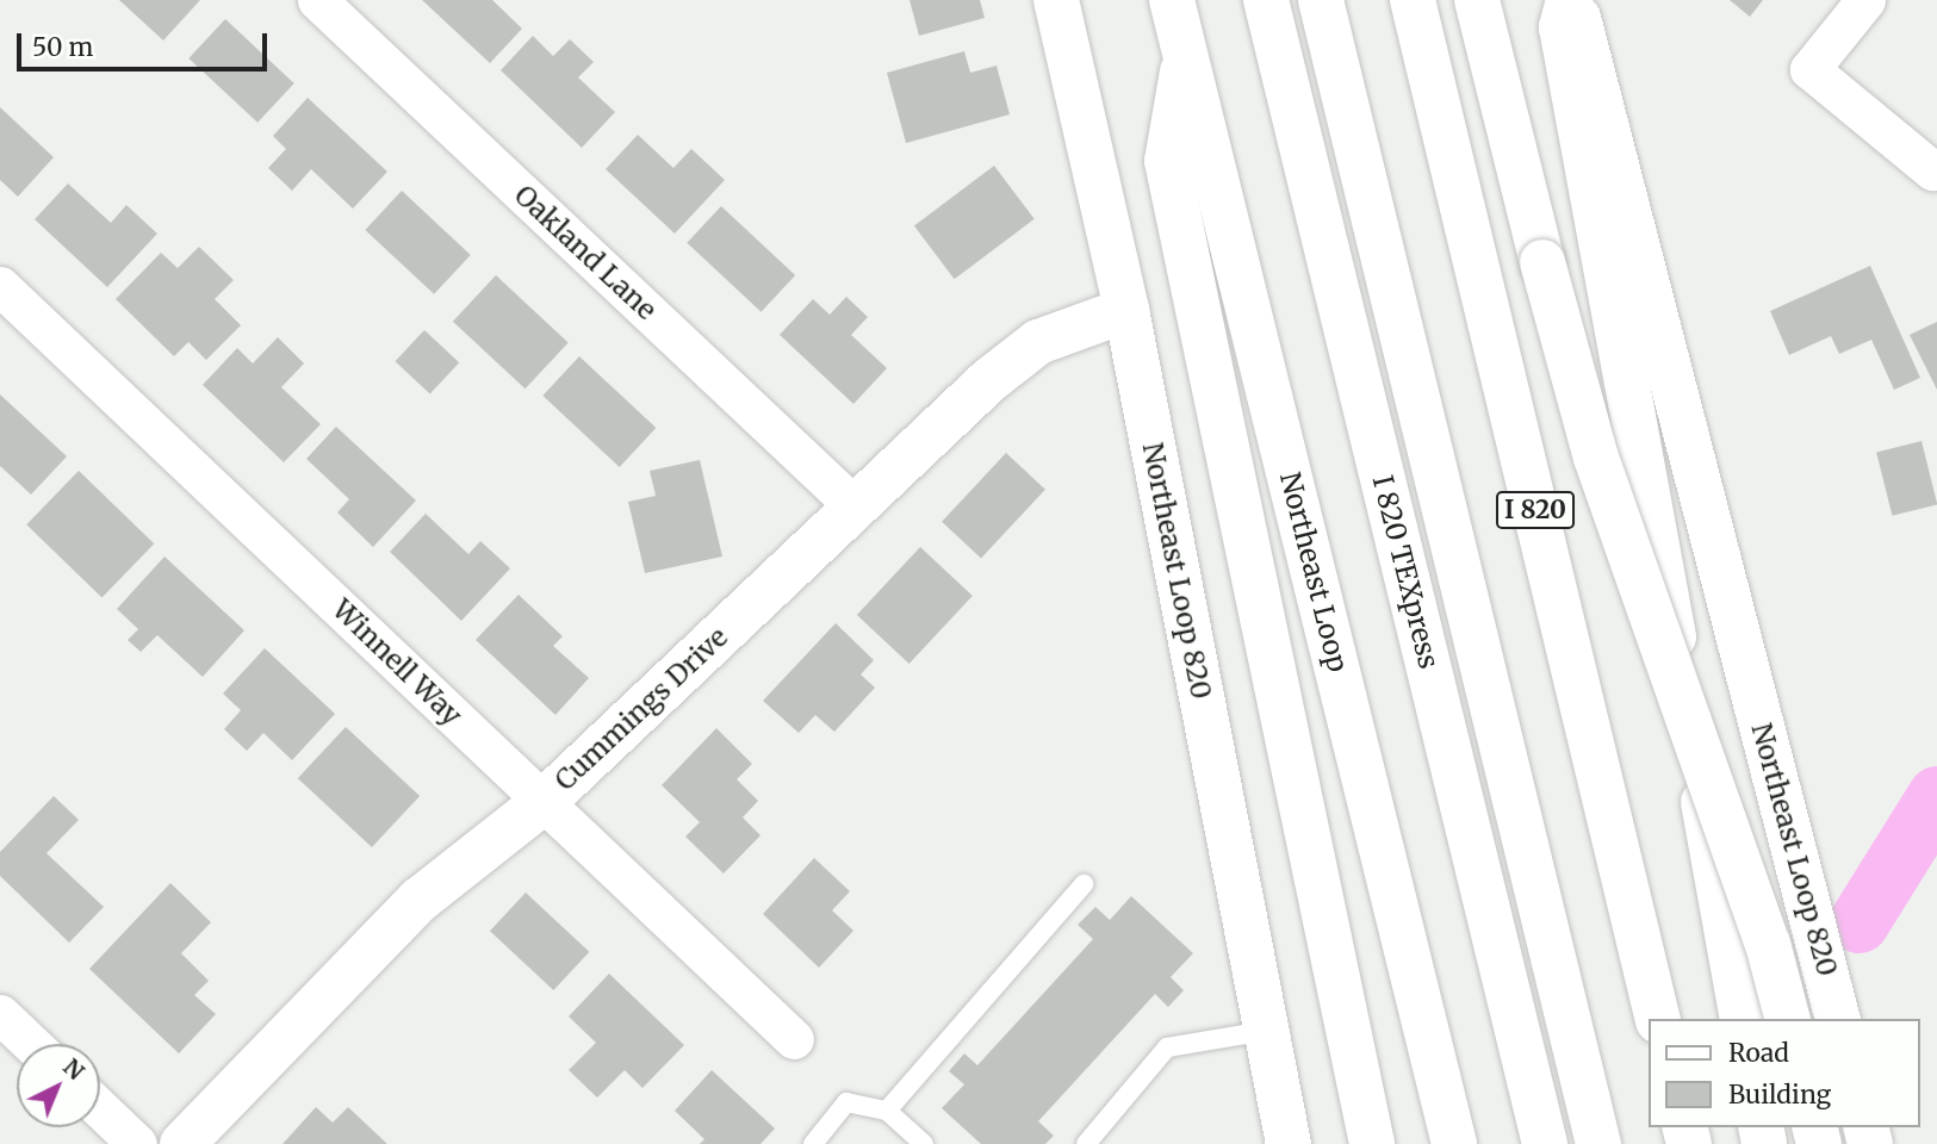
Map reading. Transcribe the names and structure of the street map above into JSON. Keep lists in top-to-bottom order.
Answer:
{
  "streets": {
    "main road": [
      "I 820",
      "Northeast Loop 820",
      "Northeast Loop",
      "I 820 TEXpress",
      "Cummings Drive"
    ],
    "street": ["Oakland Lane", "Winnell Way"]
  },
  "crossings": [
    ["Oakland Lane", "Cummings Drive"],
    ["Northeast Loop 820", "Cummings Drive"],
    ["Winnell Way", "Cummings Drive"]
  ],
  "legend": ["Road", "Building"],
  "scale_bar": "50 m",
  "north": "top right"
}
